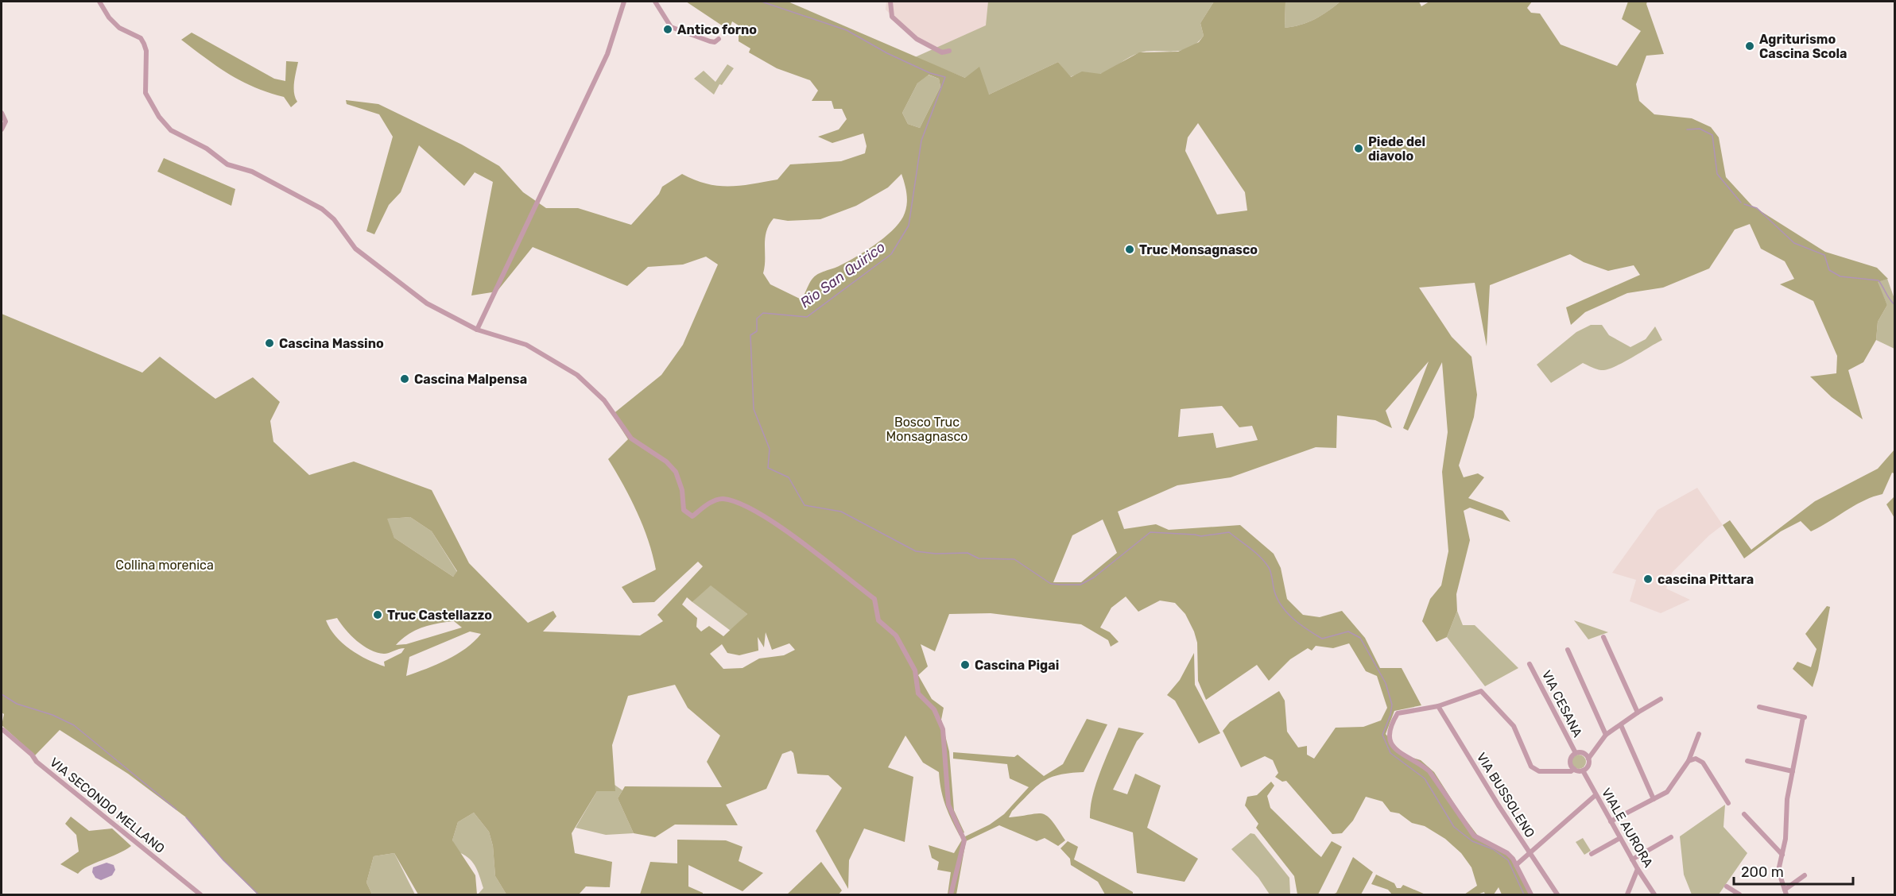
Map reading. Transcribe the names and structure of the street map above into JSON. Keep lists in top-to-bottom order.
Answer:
{
  "streets": {
    "street": [
      "VIA CESANA",
      "VIA BUSSOLENO",
      "VIA SECONDO MELLANO",
      "VIALE AURORA"
    ]
  },
  "crossings": [
    ["VIA CESANA", "VIALE AURORA"]
  ],
  "water": ["Rio San Quirico"],
  "parks": ["Bosco Truc Monsagnasco", "Collina morenica"],
  "places": [
    "Antico forno",
    "Agriturismo Cascina Scola",
    "Piede del diavolo",
    "Truc Monsagnasco",
    "Cascina Massino",
    "Cascina Malpensa",
    "cascina Pittara",
    "Truc Castellazzo",
    "Cascina Pigai"
  ],
  "scale_bar": "200 m"
}
